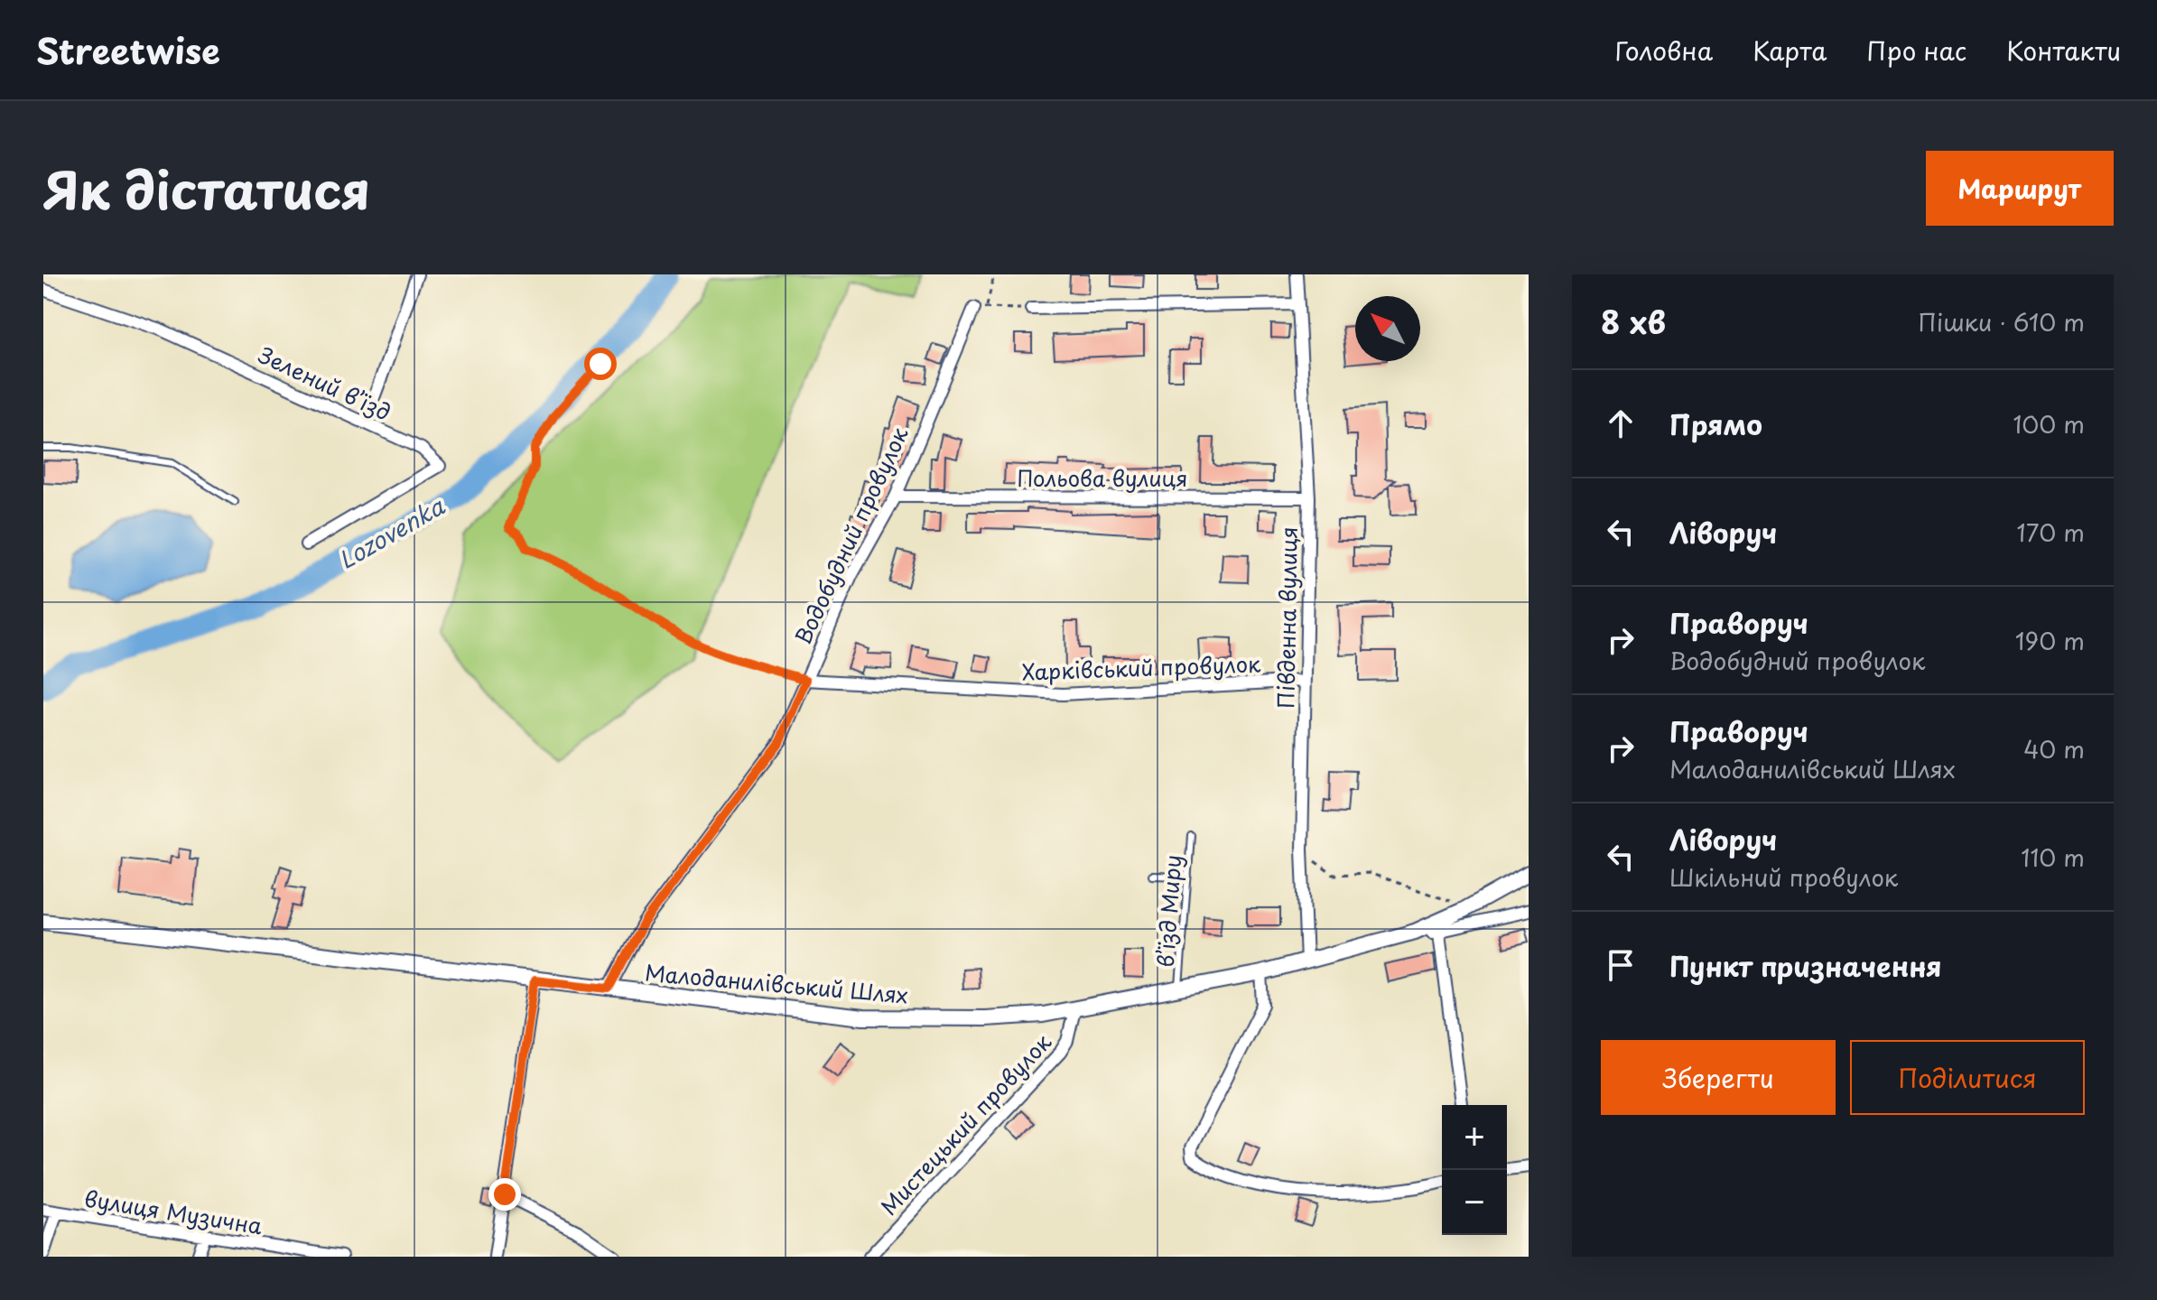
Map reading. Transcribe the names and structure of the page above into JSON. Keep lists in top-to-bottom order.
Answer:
{
  "streets": {
    "main road": ["Малоданилівський Шлях"],
    "street": [
      "Зелений в’їзд",
      "Польова вулиця",
      "Водобудний провулок",
      "Південна вулиця",
      "Харківський провулок",
      "Мистецький провулок",
      "вулиця Музична"
    ],
    "lane": ["в’їзд Миру"]
  },
  "crossings": [
    ["Польова вулиця", "Водобудний провулок"],
    ["Польова вулиця", "Південна вулиця"],
    ["Водобудний провулок", "Харківський провулок"],
    ["Водобудний провулок", "Малоданилівський Шлях"],
    ["Південна вулиця", "Харківський провулок"],
    ["Південна вулиця", "Малоданилівський Шлях"],
    ["в’їзд Миру", "Малоданилівський Шлях"],
    ["Малоданилівський Шлях", "Мистецький провулок"]
  ],
  "water": ["Lozovenka"],
  "north": "top left",
  "page": {
    "header": "Streetwise",
    "nav": [
      "Головна",
      "Карта",
      "Про нас",
      "Контакти"
    ],
    "title": "Як дістатися",
    "buttons": [
      "Маршрут",
      ["Зберегти", "Поділитися"]
    ],
    "heading": ["8 хв", "Пішки · 610 m"],
    "list": [
      ["Прямо", "100 m"],
      ["Ліворуч", "170 m"],
      ["Праворуч", "Водобудний провулок", "190 m"],
      ["Праворуч", "Малоданилівський Шлях", "40 m"],
      ["Ліворуч", "Шкільний провулок", "110 m"],
      "Пункт призначення"
    ],
    "map_buttons": ["+", "−"]
  }
}
